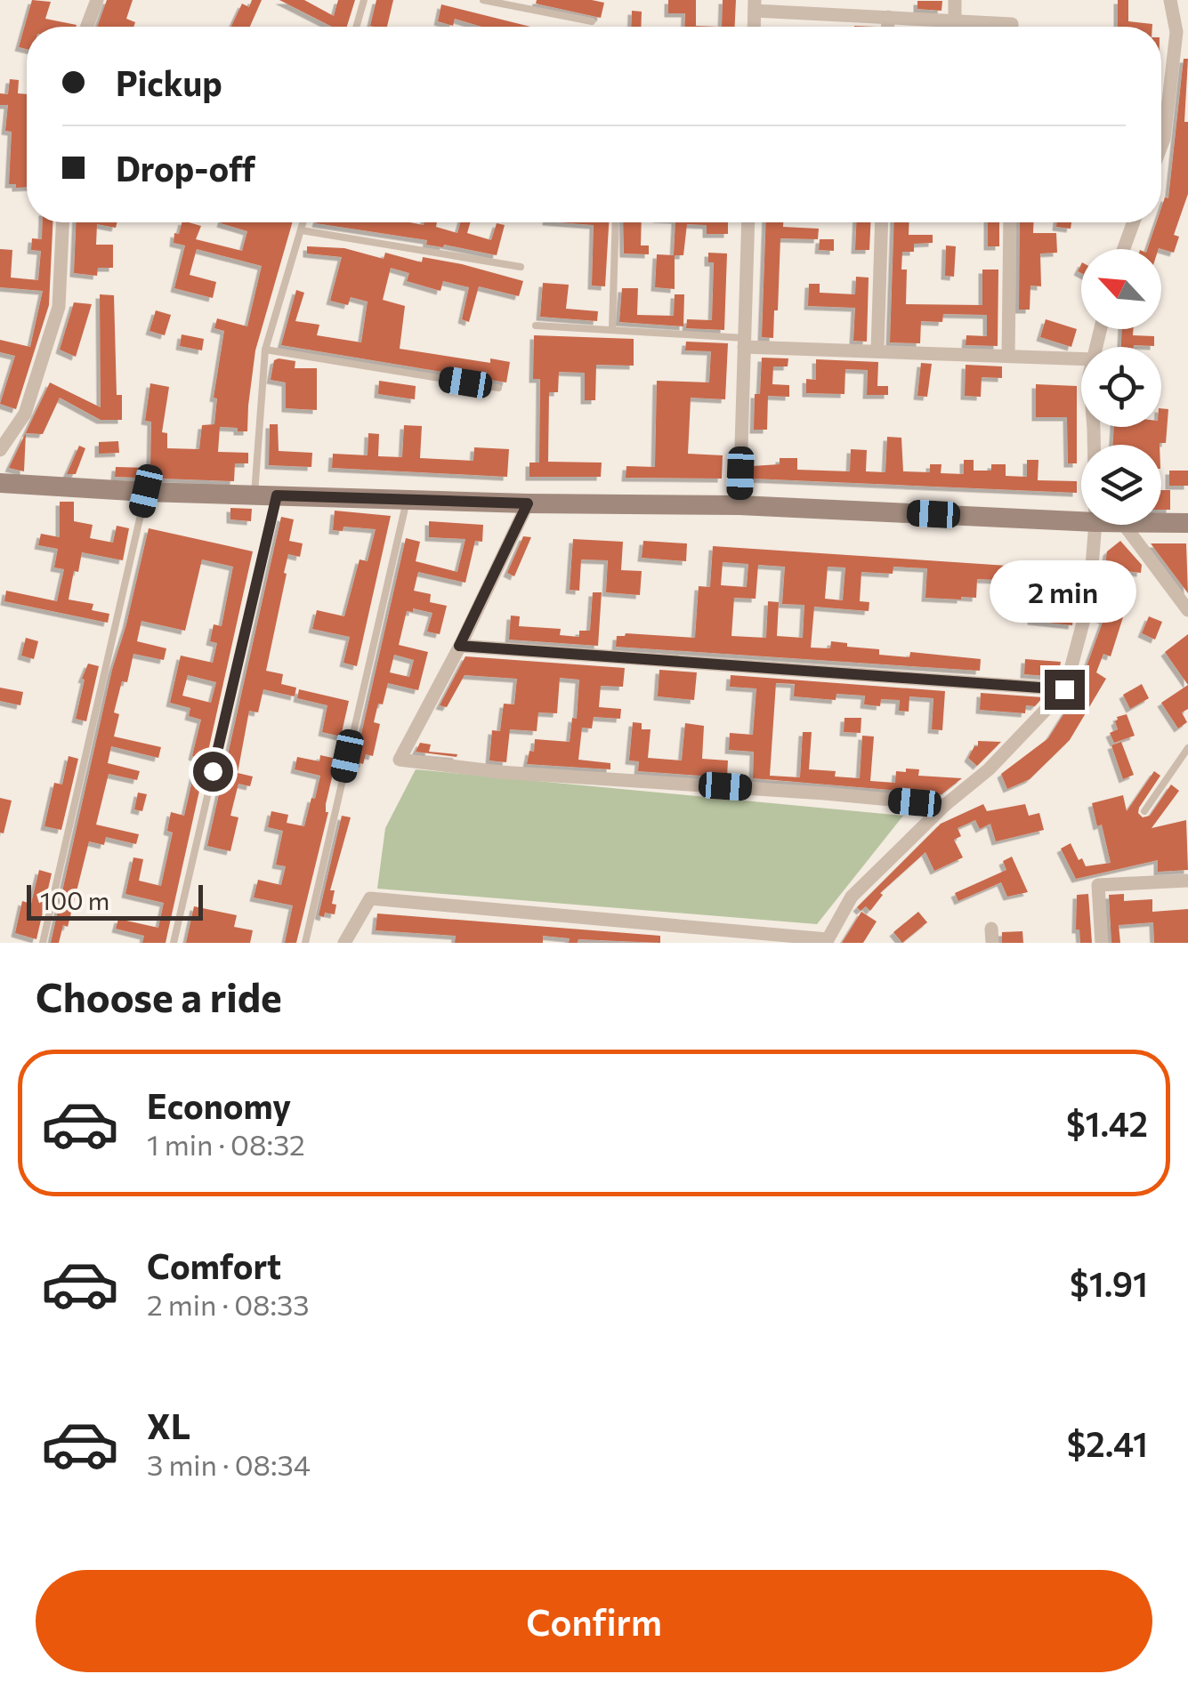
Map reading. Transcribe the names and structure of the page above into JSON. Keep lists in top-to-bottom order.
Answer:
{
  "scale_bar": "100 m",
  "north": "top left",
  "page": {
    "banner": ["Pickup", "Drop-off"],
    "bubble": "2 min",
    "scale": "100 m",
    "heading": "Choose a ride",
    "list": [
      {
        "name": "Economy",
        "note": "1 min · 08:32",
        "value": "$1.42"
      },
      {
        "name": "Comfort",
        "note": "2 min · 08:33",
        "value": "$1.91"
      },
      {
        "name": "XL",
        "note": "3 min · 08:34",
        "value": "$2.41"
      }
    ],
    "buttons": "Confirm"
  }
}
